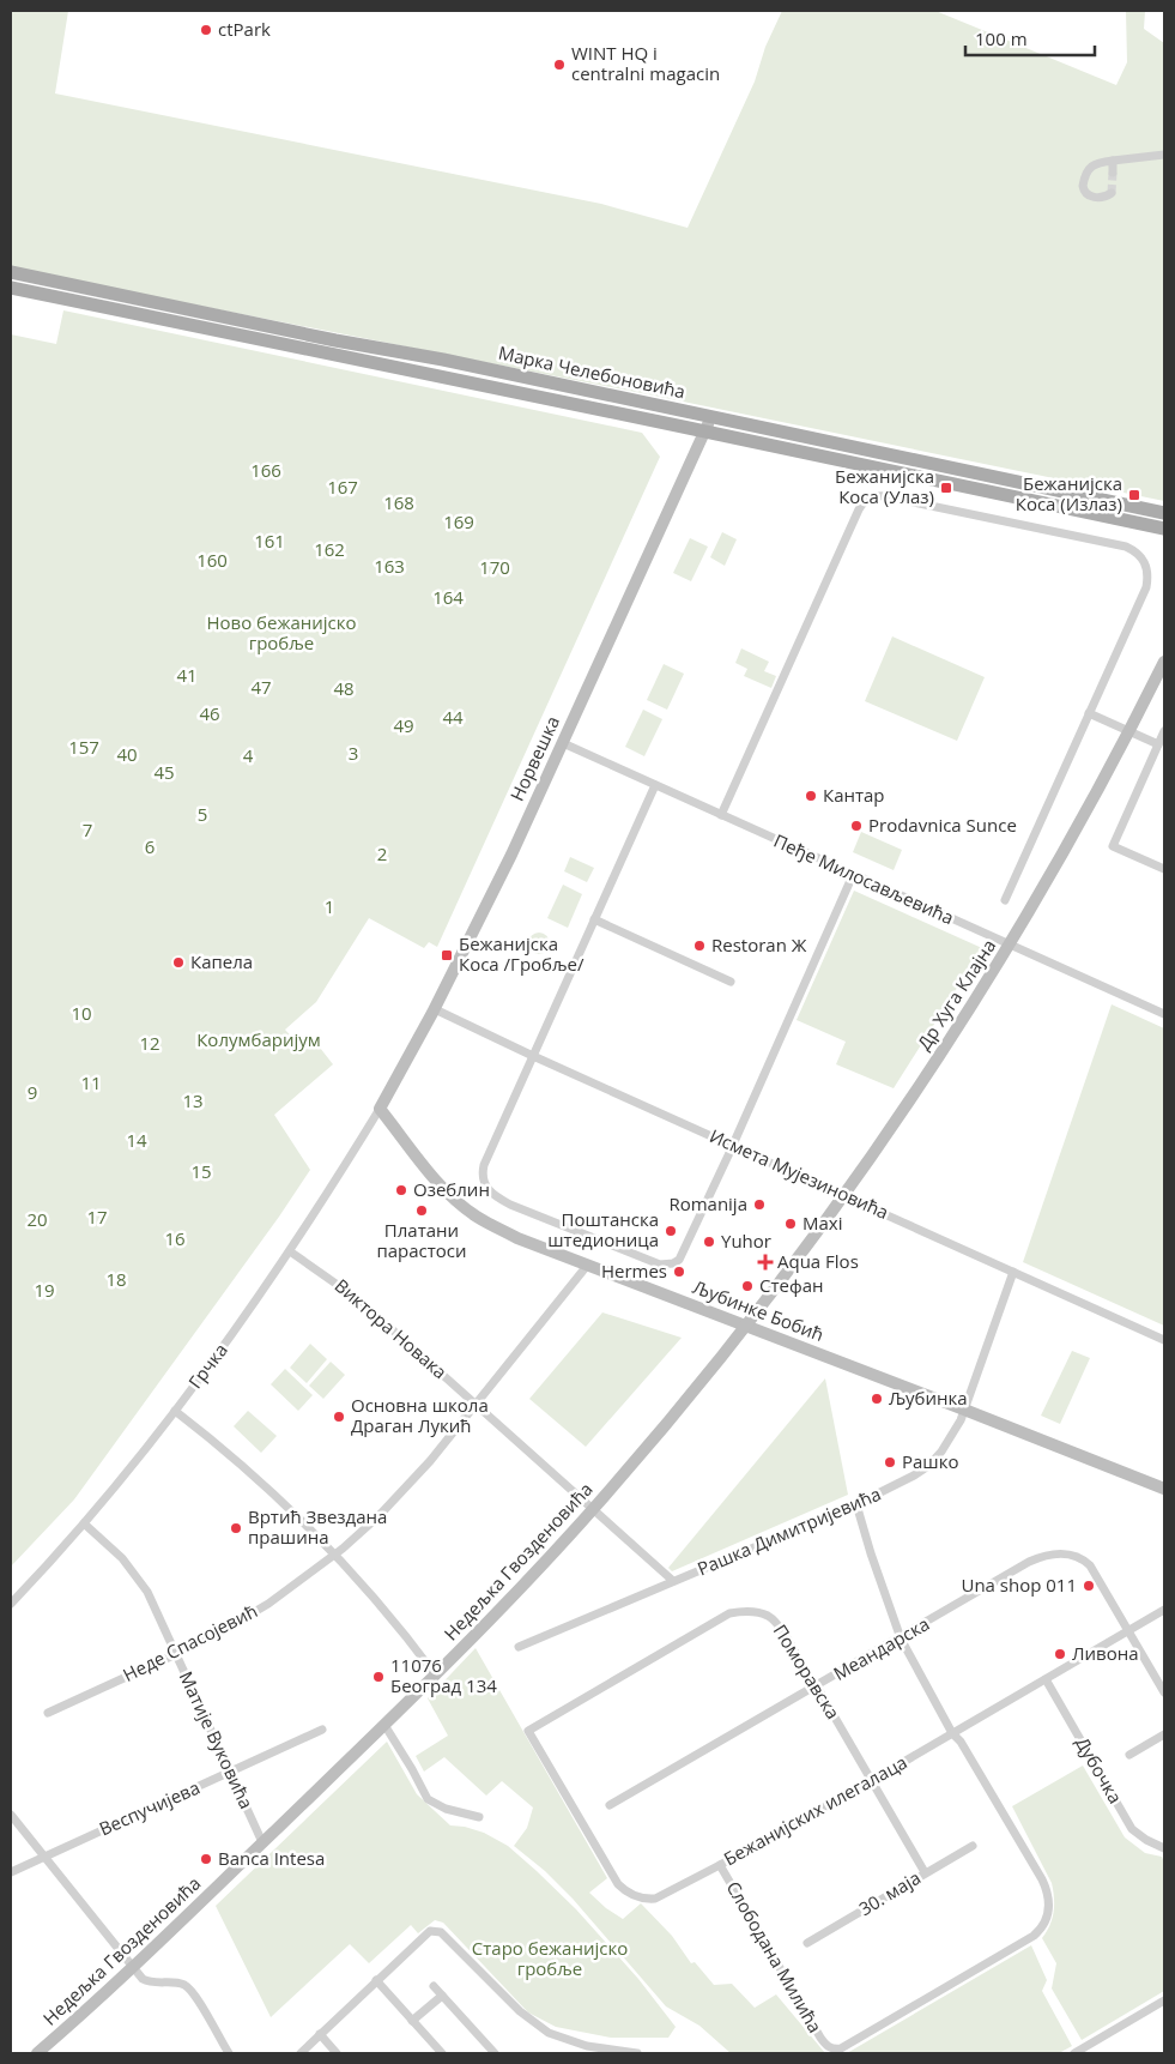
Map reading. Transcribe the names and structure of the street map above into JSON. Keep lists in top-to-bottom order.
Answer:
{
  "streets": {
    "main road": [
      "Марка Челебоновића",
      "Норвешка",
      "Др Хуга Клајна",
      "Љубинке Бобић",
      "Недељка Гвозденовића"
    ],
    "street": [
      "Пеђе Милосављевића",
      "Исмета Мујезиновића",
      "Виктора Новака",
      "Грчка",
      "Рашка Димитријевића",
      "Неде Спасојевић",
      "Меандарска",
      "Поморавска",
      "Матије Вуковића",
      "Дубочка",
      "Веспучијева",
      "Бежанијских илегалаца",
      "30. маја",
      "Слободана Милића"
    ]
  },
  "crossings": [
    ["Марка Челебоновића", "Норвешка"],
    ["Норвешка", "Пеђе Милосављевића"],
    ["Норвешка", "Исмета Мујезиновића"],
    ["Норвешка", "Љубинке Бобић"],
    ["Норвешка", "Грчка"],
    ["Пеђе Милосављевића", "Др Хуга Клајна"],
    ["Др Хуга Клајна", "Исмета Мујезиновића"],
    ["Др Хуга Клајна", "Љубинке Бобић"],
    ["Др Хуга Клајна", "Недељка Гвозденовића"],
    ["Исмета Мујезиновића", "Рашка Димитријевића"],
    ["Љубинке Бобић", "Грчка"],
    ["Љубинке Бобић", "Рашка Димитријевића"],
    ["Љубинке Бобић", "Недељка Гвозденовића"],
    ["Љубинке Бобић", "Неде Спасојевић"],
    ["Виктора Новака", "Грчка"],
    ["Виктора Новака", "Рашка Димитријевића"],
    ["Виктора Новака", "Недељка Гвозденовића"],
    ["Виктора Новака", "Неде Спасојевић"],
    ["Грчка", "Матије Вуковића"],
    ["Недељка Гвозденовића", "Матије Вуковића"],
    ["Неде Спасојевић", "Матије Вуковића"],
    ["Меандарска", "Поморавска"],
    ["Меандарска", "Бежанијских илегалаца"],
    ["Поморавска", "Бежанијских илегалаца"],
    ["Поморавска", "30. маја"],
    ["Матије Вуковића", "Веспучијева"],
    ["Дубочка", "Бежанијских илегалаца"],
    ["Бежанијских илегалаца", "Слободана Милића"]
  ],
  "parks": [
    "166",
    "167",
    "168",
    "169",
    "161",
    "162",
    "160",
    "163",
    "170",
    "164",
    "Ново бежанијско гробље",
    "41",
    "47",
    "48",
    "46",
    "44",
    "49",
    "157",
    "3",
    "40",
    "4",
    "45",
    "5",
    "7",
    "6",
    "2",
    "1",
    "10",
    "Колумбаријум",
    "12",
    "11",
    "9",
    "13",
    "14",
    "15",
    "17",
    "20",
    "16",
    "18",
    "19",
    "Старо бежанијско гробље"
  ],
  "places": {
    "other": [
      "ctPark",
      "WINT HQ i centralni magacin",
      "Кантар",
      "Prodavnica Sunce",
      "Restoran Ж",
      "Капела",
      "Озеблин",
      "Romanija",
      "Платани парастоси",
      "Maxi",
      "Поштанска штедионица",
      "Yuhor",
      "Hermes",
      "Стефан",
      "Љубинка",
      "Основна школа Драган Лукић",
      "Рашко",
      "Вртић Звездана прашина",
      "Una shop 011",
      "Ливона",
      "11076 Београд 134",
      "Banca Intesa"
    ],
    "transit": ["Бежанијска Коса (Улаз)", "Бежанијска Коса (Излаз)", "Бежанијска Коса /Гробље/"],
    "health": ["Aqua Flos"]
  },
  "scale_bar": "100 m"
}
